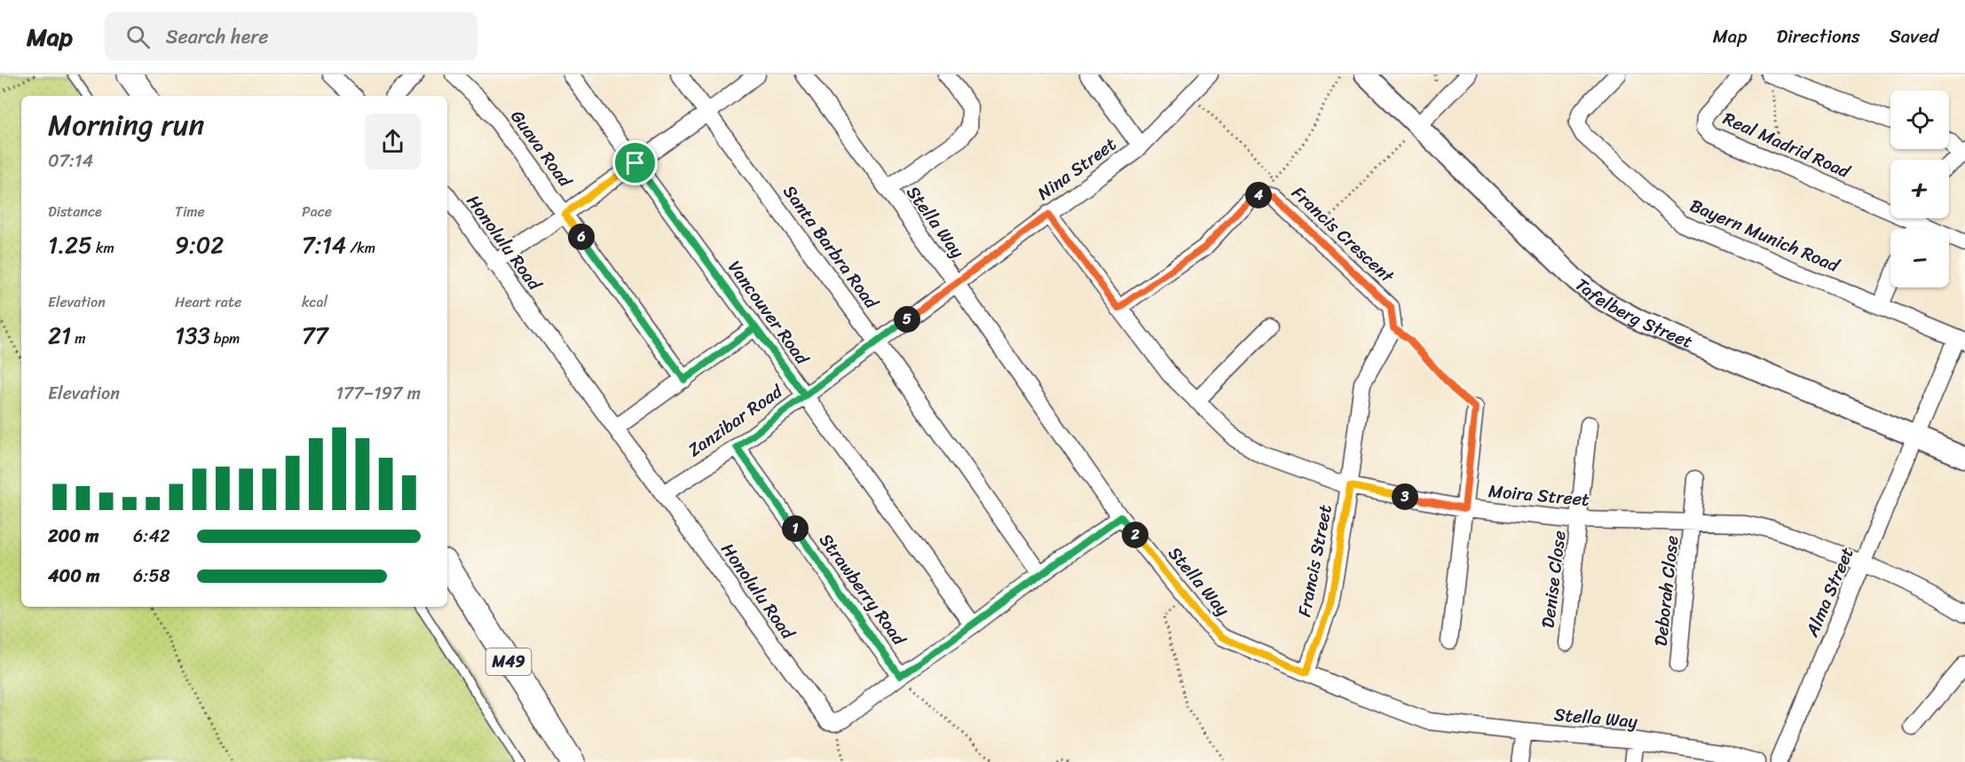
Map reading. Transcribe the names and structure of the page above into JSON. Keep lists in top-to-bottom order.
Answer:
{
  "streets": {
    "main road": ["M49"],
    "street": [
      "Real Madrid Road",
      "Guava Road",
      "Nina Street",
      "Stella Way",
      "Francis Crescent",
      "Bayern Munich Road",
      "Honolulu Road",
      "Santa Barbra Road",
      "Tafelberg Street",
      "Vancouver Road",
      "Zanzibar Road",
      "Moira Street",
      "Francis Street",
      "Denise Close",
      "Strawberry Road",
      "Deborah Close",
      "Alma Street"
    ]
  },
  "crossings": [
    ["Nina Street", "Stella Way"],
    ["Nina Street", "Zanzibar Road"],
    ["Nina Street", "Moira Street"],
    ["Stella Way", "Zanzibar Road"],
    ["Stella Way", "Francis Street"],
    ["Bayern Munich Road", "Alma Street"],
    ["Honolulu Road", "Zanzibar Road"],
    ["Santa Barbra Road", "Zanzibar Road"],
    ["Tafelberg Street", "Alma Street"],
    ["Vancouver Road", "Zanzibar Road"],
    ["Zanzibar Road", "Strawberry Road"],
    ["Moira Street", "Francis Street"],
    ["Moira Street", "Denise Close"],
    ["Moira Street", "Deborah Close"],
    ["Moira Street", "Alma Street"]
  ],
  "page": {
    "header": "Map",
    "search": "Search here",
    "nav": ["Map", "Directions", "Saved"],
    "map_buttons": ["+", "−"],
    "heading": ["Morning run", "07:14"],
    "pins": [
      "4",
      "6",
      "5",
      "3",
      "1",
      "2"
    ],
    "stats": [
      ["Distance", "1.25 km"],
      ["Time", "9:02"],
      ["Pace", "7:14 /km"],
      ["Elevation", "21 m"],
      ["Heart rate", "133 bpm"],
      ["kcal", "77"]
    ],
    "chart": ["Elevation", "177–197 m"],
    "list": [
      {
        "name": "200 m",
        "note": "6:42"
      },
      {
        "name": "400 m",
        "note": "6:58"
      }
    ]
  }
}
